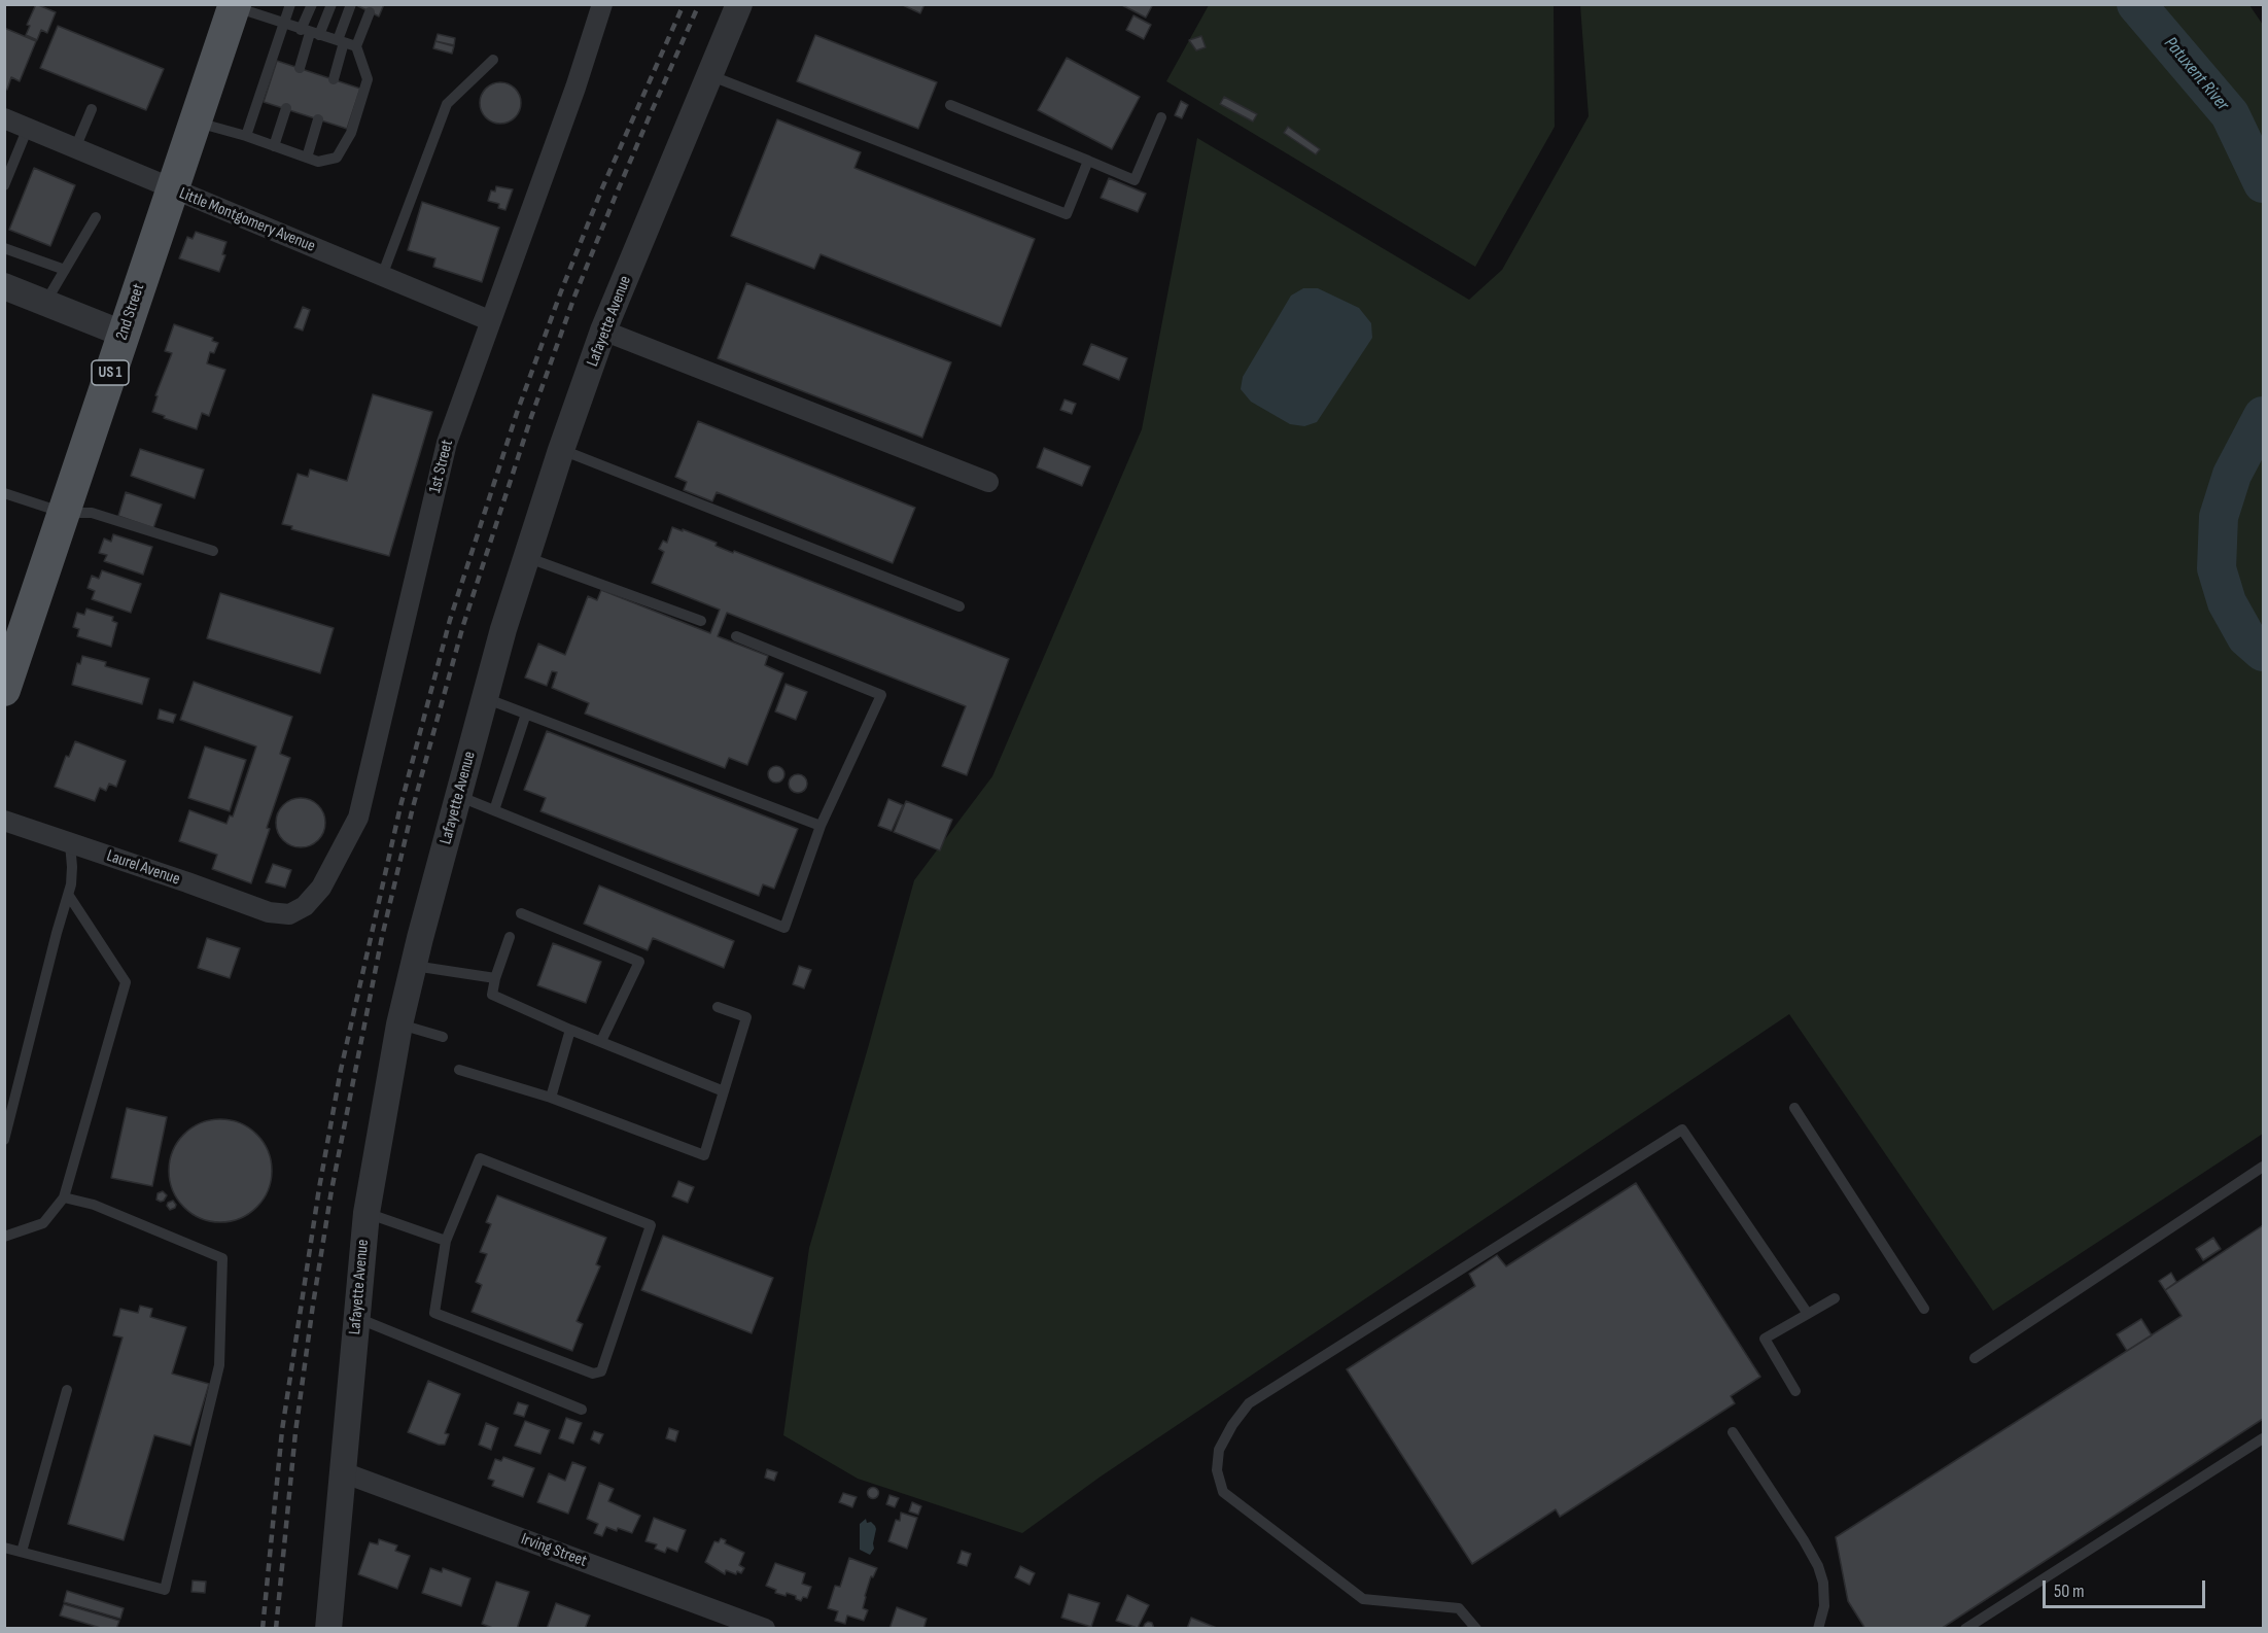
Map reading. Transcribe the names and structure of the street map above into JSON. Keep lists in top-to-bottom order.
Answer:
{
  "streets": {
    "main road": ["2nd Street", "US 1"],
    "street": [
      "Little Montgomery Avenue",
      "Lafayette Avenue",
      "1st Street",
      "Laurel Avenue",
      "Irving Street"
    ]
  },
  "crossings": [
    ["Little Montgomery Avenue", "2nd Street"],
    ["Little Montgomery Avenue", "1st Street"],
    ["Lafayette Avenue", "Irving Street"],
    ["1st Street", "Laurel Avenue"]
  ],
  "water": ["Patuxent River"],
  "scale_bar": "50 m"
}
